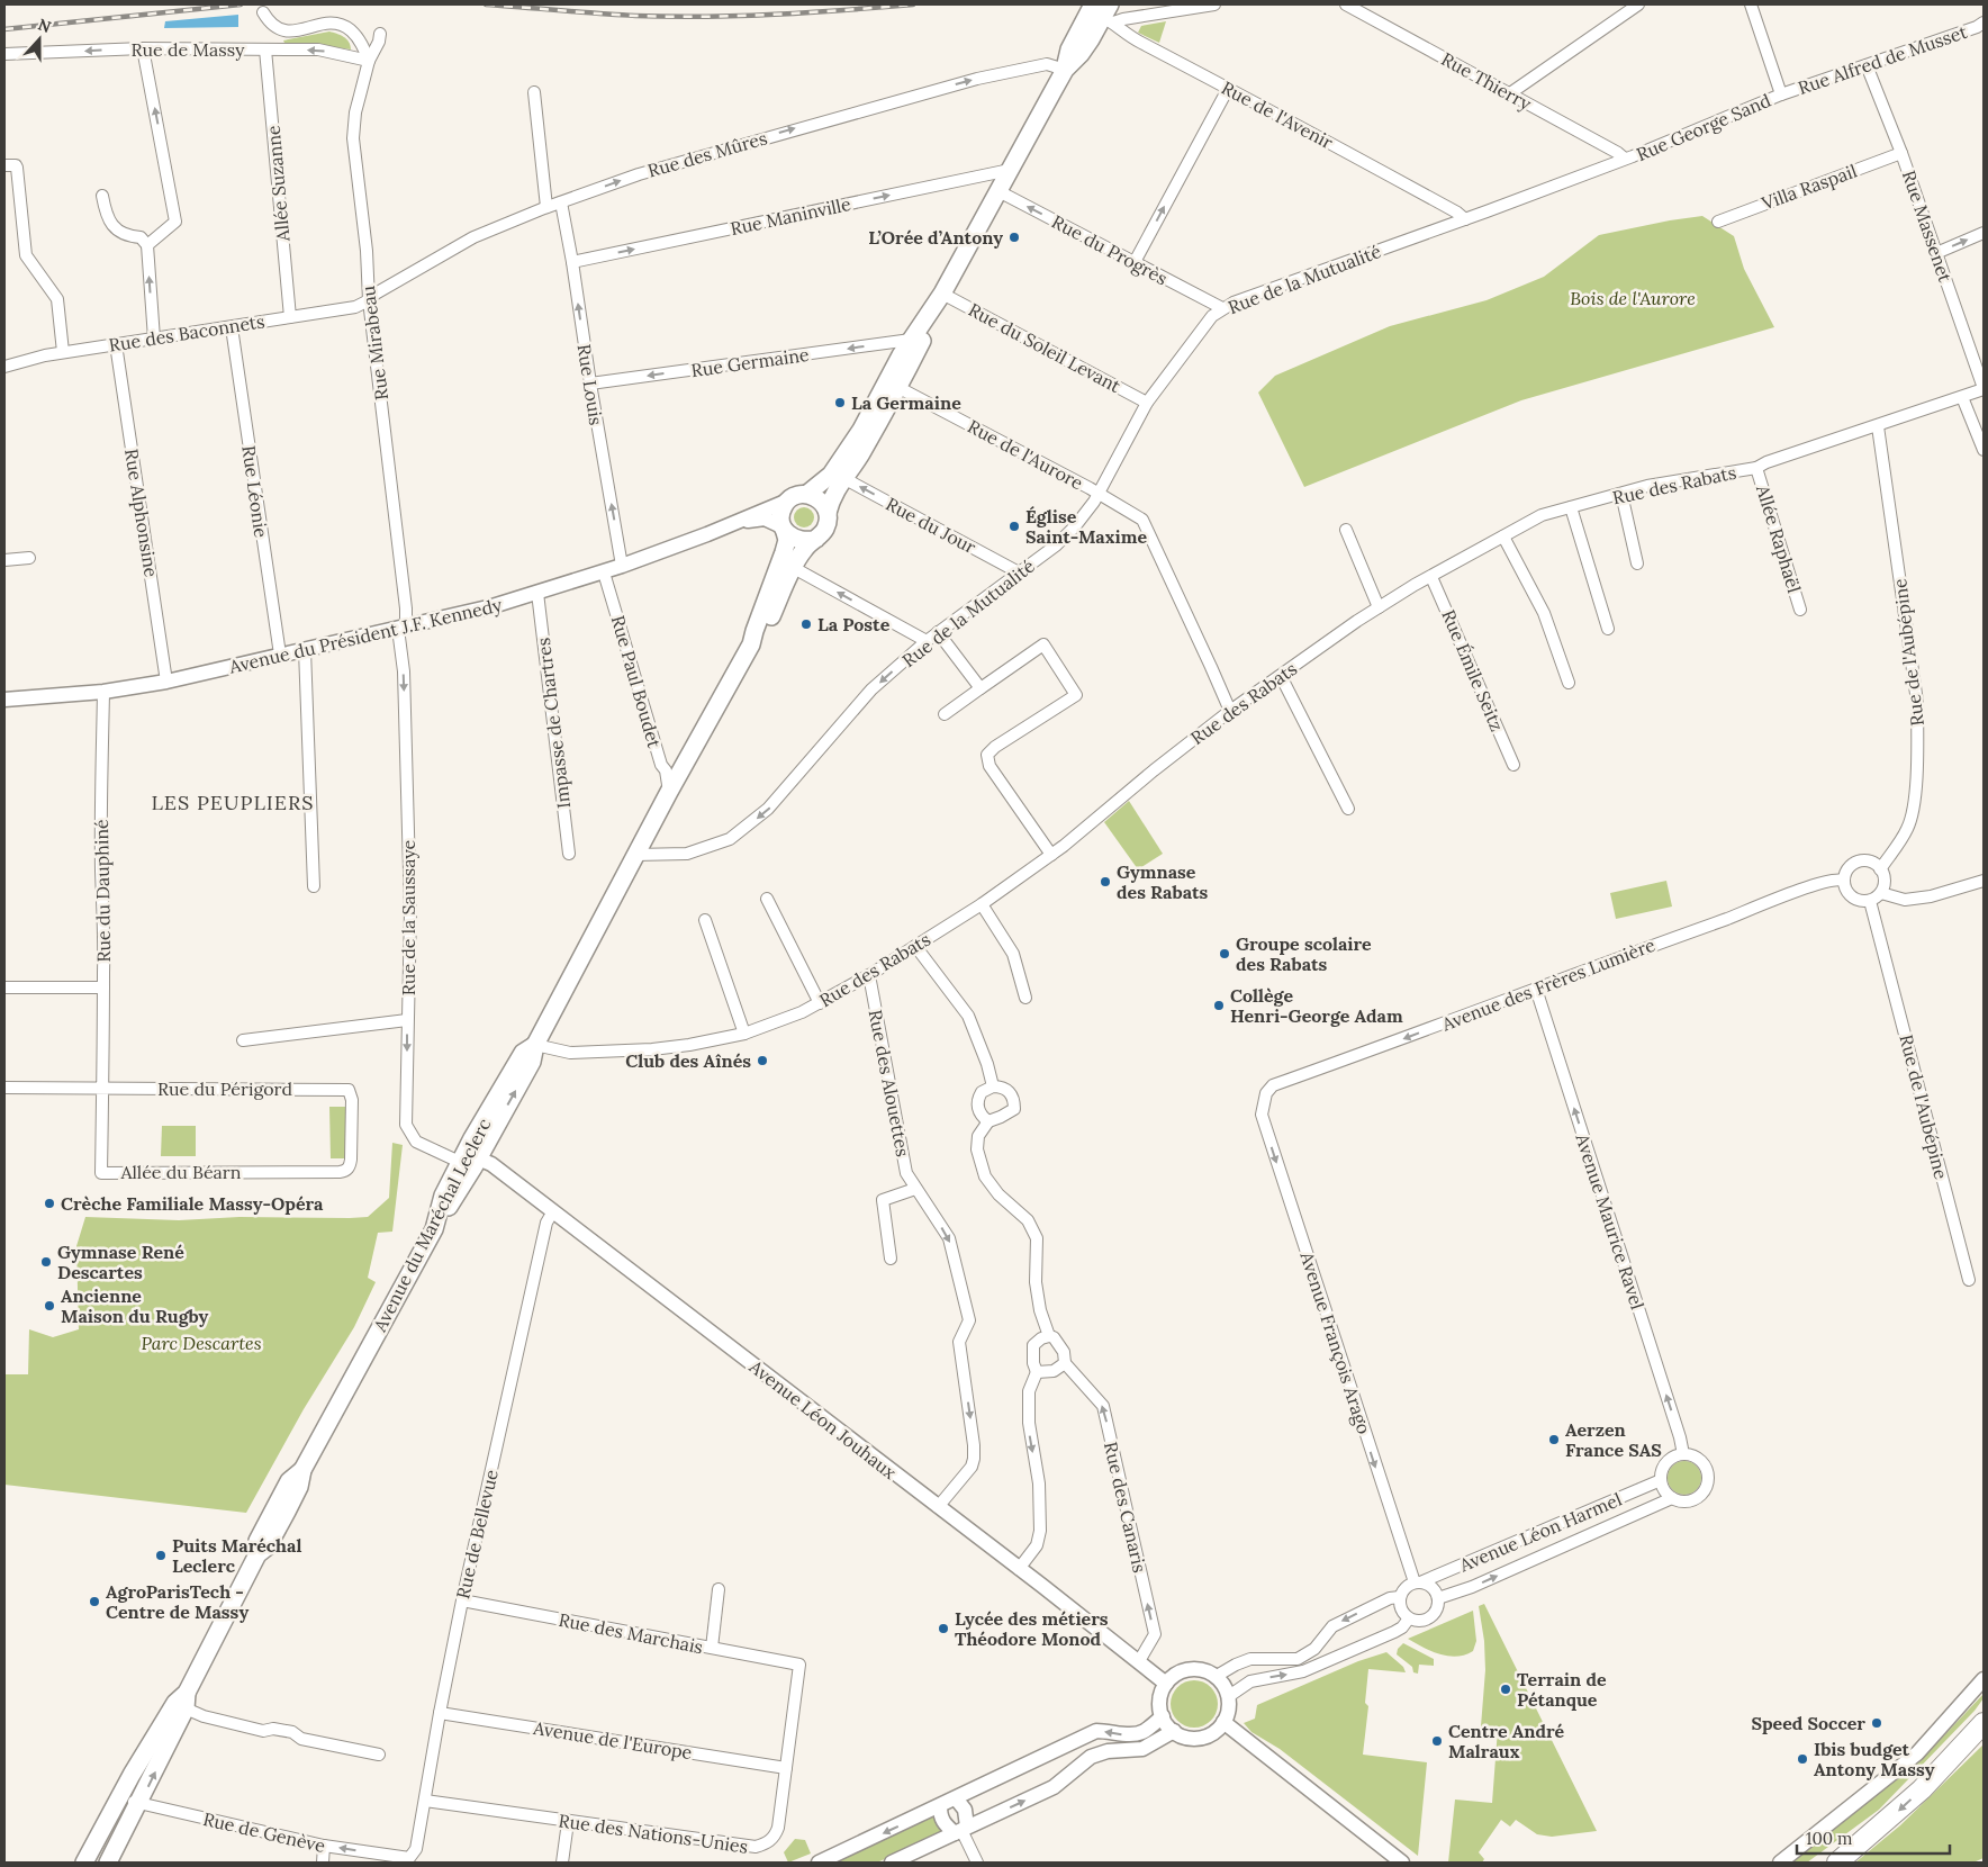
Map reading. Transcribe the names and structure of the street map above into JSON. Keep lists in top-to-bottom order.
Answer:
{
  "streets": {
    "main road": ["Avenue du Maréchal Leclerc"],
    "street": [
      "Rue de Massy",
      "Rue Alfred de Musset",
      "Rue Thierry",
      "Rue de l'Avenir",
      "Rue George Sand",
      "Rue des Mûres",
      "Allée Suzanne",
      "Villa Raspail",
      "Rue Maninville",
      "Rue Massenet",
      "Rue du Progrès",
      "Rue de la Mutualité",
      "Rue des Baconnets",
      "Rue Mirabeau",
      "Rue du Soleil Levant",
      "Rue Germaine",
      "Rue Louis",
      "Rue de l'Aurore",
      "Rue des Rabats",
      "Rue Léonie",
      "Rue Alphonsine",
      "Rue du Jour",
      "Allée Raphaël",
      "Avenue du Président J.F. Kennedy",
      "Rue de l'Aubépine",
      "Rue Émile Seitz",
      "Rue Paul Boudet",
      "Impasse de Chartres",
      "Rue du Dauphiné",
      "Rue de la Saussaye",
      "Avenue des Frères Lumière",
      "Rue des Alouettes",
      "Rue du Périgord",
      "Allée du Béarn",
      "Avenue Maurice Ravel",
      "Avenue François Arago",
      "Avenue Léon Jouhaux",
      "Rue des Canaris",
      "Avenue Léon Harmel",
      "Rue de Bellevue",
      "Rue des Marchais",
      "Avenue de l'Europe",
      "Rue de Genève",
      "Rue des Nations-Unies"
    ]
  },
  "crossings": [
    ["Rue de Massy", "Allée Suzanne"],
    ["Rue de Massy", "Rue Mirabeau"],
    ["Rue Alfred de Musset", "Rue George Sand"],
    ["Rue Alfred de Musset", "Rue Massenet"],
    ["Rue Thierry", "Rue George Sand"],
    ["Rue Thierry", "Rue de la Mutualité"],
    ["Rue de l'Avenir", "Rue de la Mutualité"],
    ["Rue George Sand", "Rue de la Mutualité"],
    ["Rue des Mûres", "Rue des Baconnets"],
    ["Rue des Mûres", "Rue Mirabeau"],
    ["Rue des Mûres", "Rue Louis"],
    ["Allée Suzanne", "Rue des Baconnets"],
    ["Villa Raspail", "Rue Massenet"],
    ["Rue Maninville", "Rue Louis"],
    ["Rue Massenet", "Rue des Rabats"],
    ["Rue du Progrès", "Rue de la Mutualité"],
    ["Rue de la Mutualité", "Rue du Soleil Levant"],
    ["Rue de la Mutualité", "Rue de l'Aurore"],
    ["Rue de la Mutualité", "Rue du Jour"],
    ["Rue des Baconnets", "Rue Mirabeau"],
    ["Rue des Baconnets", "Rue Léonie"],
    ["Rue des Baconnets", "Rue Alphonsine"],
    ["Rue Mirabeau", "Avenue du Président J.F. Kennedy"],
    ["Rue Mirabeau", "Rue de la Saussaye"],
    ["Rue Germaine", "Rue Louis"],
    ["Rue Louis", "Avenue du Président J.F. Kennedy"],
    ["Rue de l'Aurore", "Rue des Rabats"],
    ["Rue des Rabats", "Allée Raphaël"],
    ["Rue des Rabats", "Rue de l'Aubépine"],
    ["Rue des Rabats", "Rue Émile Seitz"],
    ["Rue des Rabats", "Rue des Alouettes"],
    ["Rue des Rabats", "Avenue du Maréchal Leclerc"],
    ["Rue Léonie", "Avenue du Président J.F. Kennedy"],
    ["Rue Alphonsine", "Avenue du Président J.F. Kennedy"],
    ["Avenue du Président J.F. Kennedy", "Rue Paul Boudet"],
    ["Avenue du Président J.F. Kennedy", "Impasse de Chartres"],
    ["Avenue du Président J.F. Kennedy", "Rue du Dauphiné"],
    ["Avenue du Président J.F. Kennedy", "Rue de la Saussaye"],
    ["Rue de l'Aubépine", "Avenue des Frères Lumière"],
    ["Rue du Dauphiné", "Rue du Périgord"],
    ["Rue du Dauphiné", "Allée du Béarn"],
    ["Rue de la Saussaye", "Avenue du Maréchal Leclerc"],
    ["Rue de la Saussaye", "Avenue Léon Jouhaux"],
    ["Avenue des Frères Lumière", "Avenue Maurice Ravel"],
    ["Avenue des Frères Lumière", "Avenue François Arago"],
    ["Rue des Alouettes", "Avenue Léon Jouhaux"],
    ["Rue du Périgord", "Allée du Béarn"],
    ["Avenue Maurice Ravel", "Avenue Léon Harmel"],
    ["Avenue du Maréchal Leclerc", "Avenue Léon Jouhaux"],
    ["Avenue du Maréchal Leclerc", "Rue de Genève"],
    ["Avenue François Arago", "Avenue Léon Harmel"],
    ["Avenue Léon Jouhaux", "Rue des Canaris"],
    ["Avenue Léon Jouhaux", "Rue de Bellevue"],
    ["Rue de Bellevue", "Rue des Marchais"],
    ["Rue de Bellevue", "Avenue de l'Europe"],
    ["Rue de Bellevue", "Rue de Genève"],
    ["Rue de Bellevue", "Rue des Nations-Unies"],
    ["Rue des Marchais", "Rue des Nations-Unies"],
    ["Avenue de l'Europe", "Rue des Nations-Unies"]
  ],
  "one_way": [
    "Rue de Massy",
    "Rue des Mûres",
    "Rue Maninville",
    "Rue du Progrès",
    "Rue Germaine",
    "Rue Louis",
    "Rue du Jour",
    "Avenue des Frères Lumière",
    "Avenue Maurice Ravel",
    "Avenue François Arago"
  ],
  "districts": ["LES PEUPLIERS"],
  "parks": ["Bois de l'Aurore", "Parc Descartes"],
  "places": [
    "L’Orée d’Antony",
    "La Germaine",
    "Église Saint-Maxime",
    "La Poste",
    "Gymnase des Rabats",
    "Groupe scolaire des Rabats",
    "Collège Henri-George Adam",
    "Club des Aînés",
    "Crèche Familiale Massy-Opéra",
    "Gymnase René Descartes",
    "Ancienne Maison du Rugby",
    "Aerzen France SAS",
    "Puits Maréchal Leclerc",
    "AgroParisTech - Centre de Massy",
    "Lycée des métiers Théodore Monod",
    "Terrain de Pétanque",
    "Speed Soccer",
    "Centre André Malraux",
    "Ibis budget Antony Massy"
  ],
  "scale_bar": "100 m",
  "north": "top"
}
